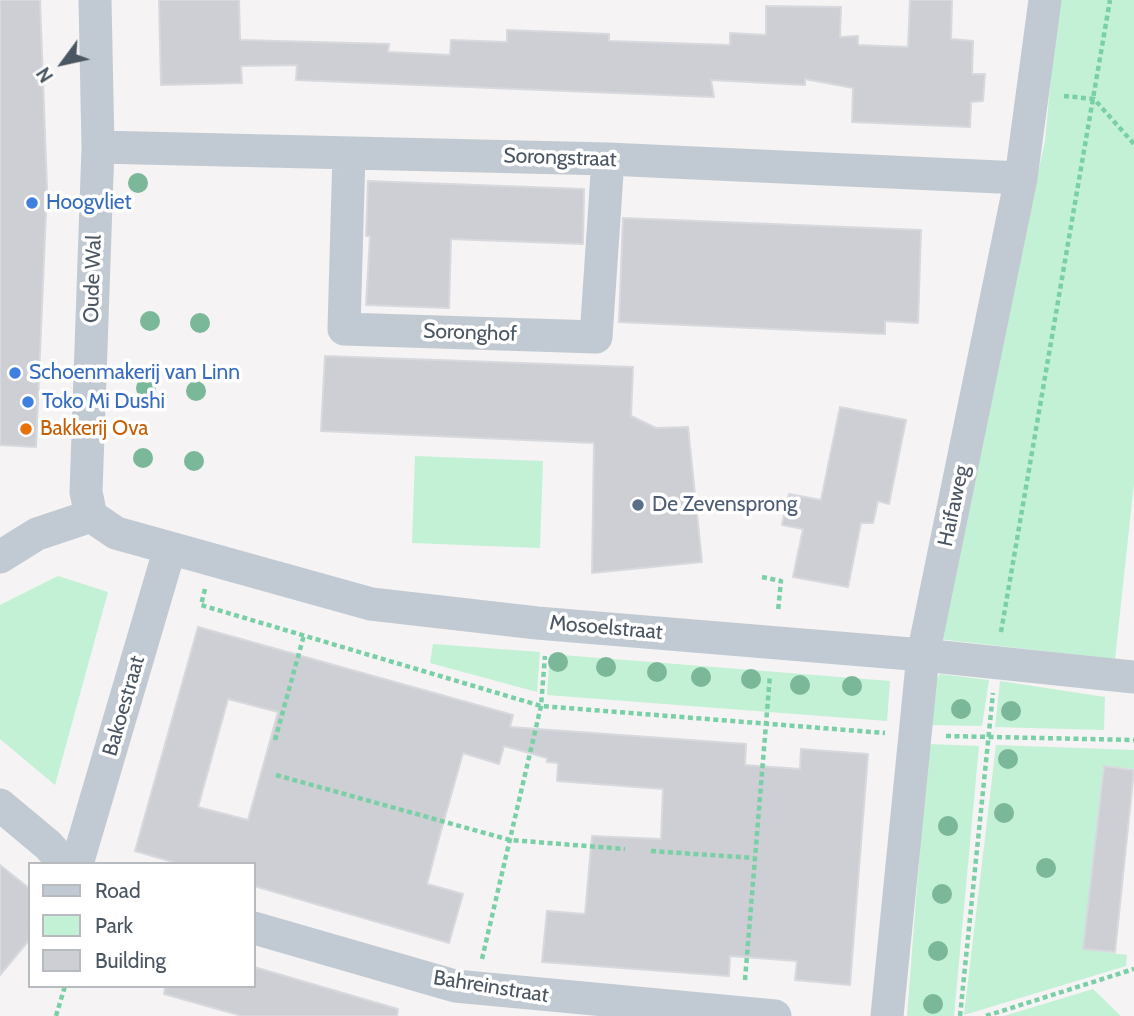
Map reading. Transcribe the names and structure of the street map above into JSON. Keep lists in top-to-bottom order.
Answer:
{
  "streets": {
    "street": [
      "Sorongstraat",
      "Oude Wal",
      "Soronghof",
      "Haifaweg",
      "Mosoelstraat",
      "Bakoestraat",
      "Bahreinstraat"
    ]
  },
  "crossings": [
    ["Sorongstraat", "Oude Wal"],
    ["Sorongstraat", "Soronghof"],
    ["Sorongstraat", "Haifaweg"],
    ["Oude Wal", "Mosoelstraat"],
    ["Haifaweg", "Mosoelstraat"],
    ["Mosoelstraat", "Bakoestraat"]
  ],
  "places": [
    "Hoogvliet",
    "Schoenmakerij van Linn",
    "Toko Mi Dushi",
    "Bakkerij Ova",
    "De Zevensprong"
  ],
  "legend": ["Road", "Park", "Building"],
  "north": "bottom left"
}
